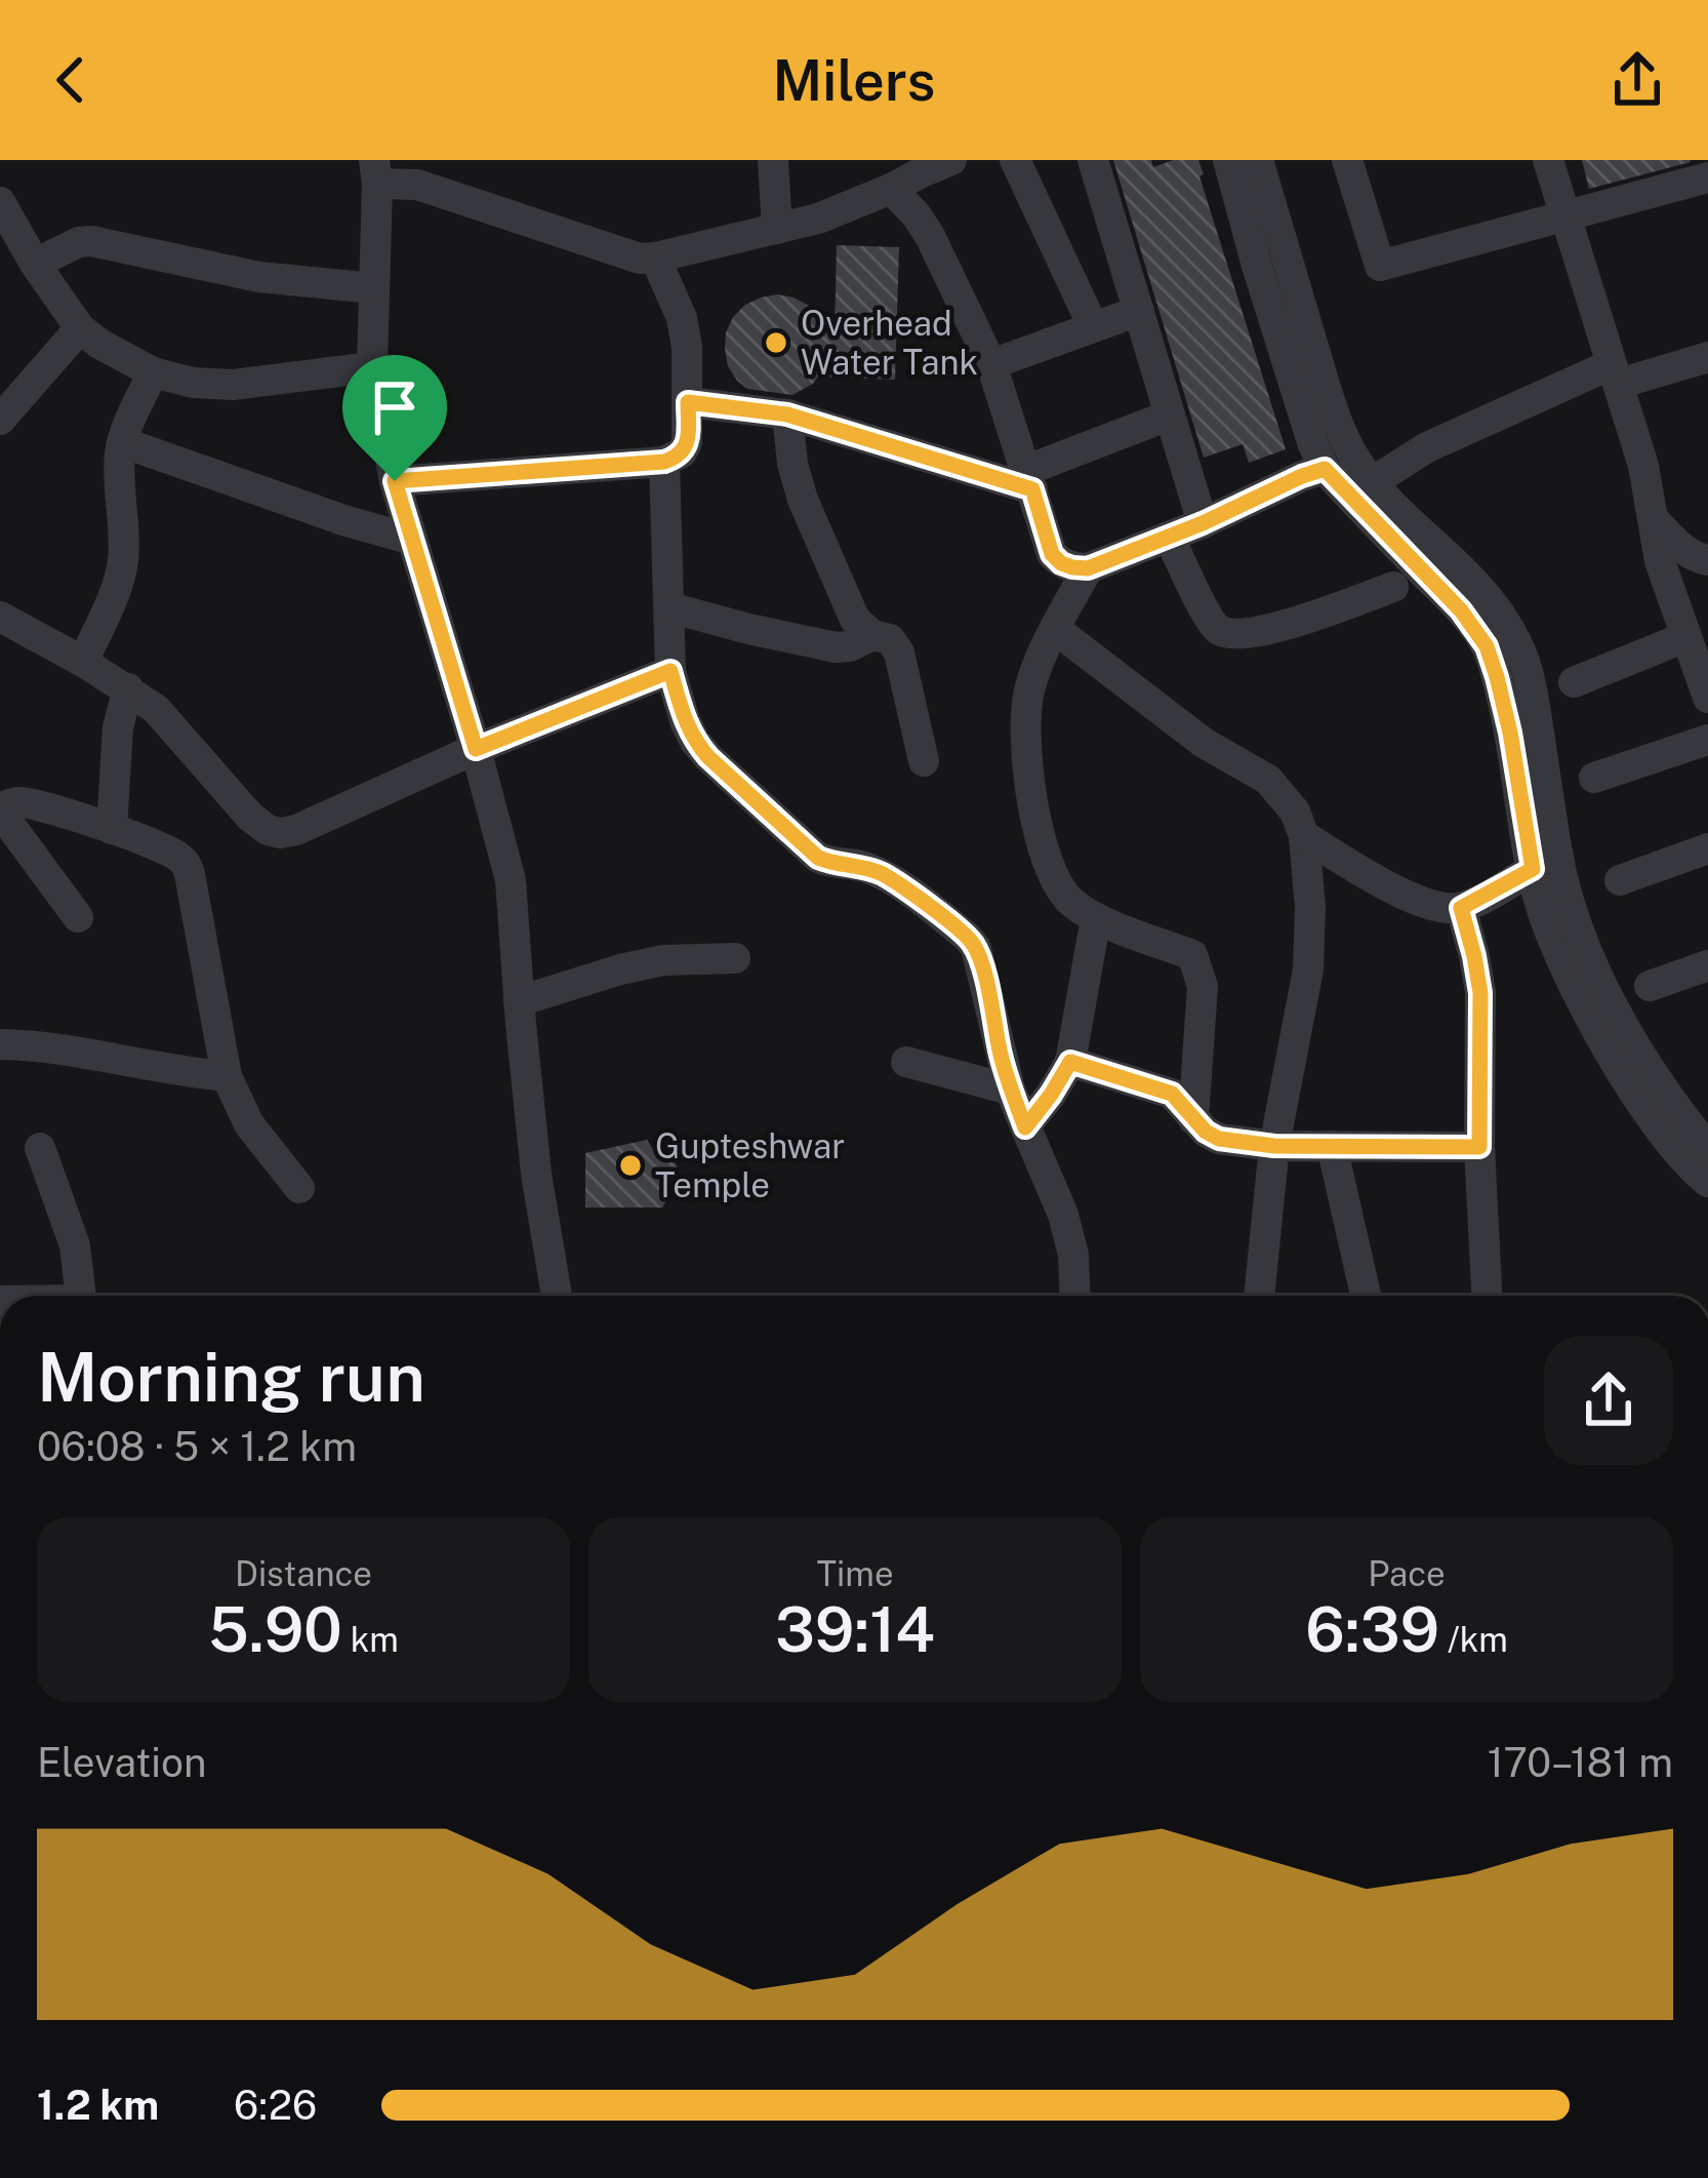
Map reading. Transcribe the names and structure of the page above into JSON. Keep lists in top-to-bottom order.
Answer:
{
  "places": ["Overhead Water Tank", "Gupteshwar Temple"],
  "page": {
    "header": "Milers",
    "heading": ["Morning run", "06:08 · 5 × 1.2 km"],
    "stats": [
      ["Distance", "5.90 km"],
      ["Time", "39:14"],
      ["Pace", "6:39 /km"]
    ],
    "chart": ["Elevation", "170–181 m"],
    "list": [
      {
        "name": "1.2 km",
        "note": "6:26"
      }
    ]
  }
}
